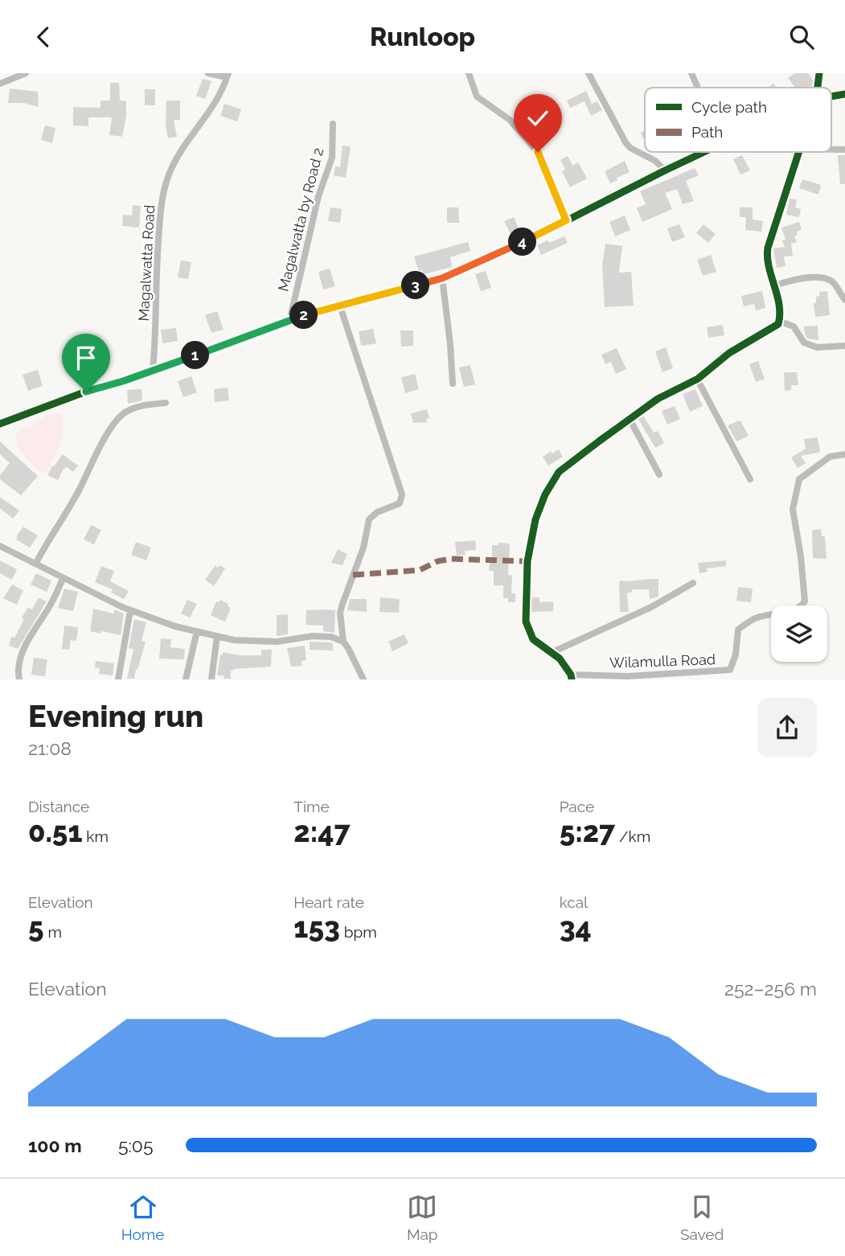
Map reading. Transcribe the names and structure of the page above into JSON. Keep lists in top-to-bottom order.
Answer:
{
  "streets": {
    "street": ["Magalwatta by Road 2", "Magalwatta Road", "Wilamulla Road"]
  },
  "legend": ["Cycle path", "Path"],
  "page": {
    "header": "Runloop",
    "pins": [
      "4",
      "3",
      "2",
      "1"
    ],
    "heading": ["Evening run", "21:08"],
    "stats": [
      ["Distance", "0.51 km"],
      ["Time", "2:47"],
      ["Pace", "5:27 /km"],
      ["Elevation", "5 m"],
      ["Heart rate", "153 bpm"],
      ["kcal", "34"]
    ],
    "chart": ["Elevation", "252–256 m"],
    "list": [
      {
        "name": "100 m",
        "note": "5:05"
      }
    ],
    "tabs": ["Home", "Map", "Saved"]
  }
}
